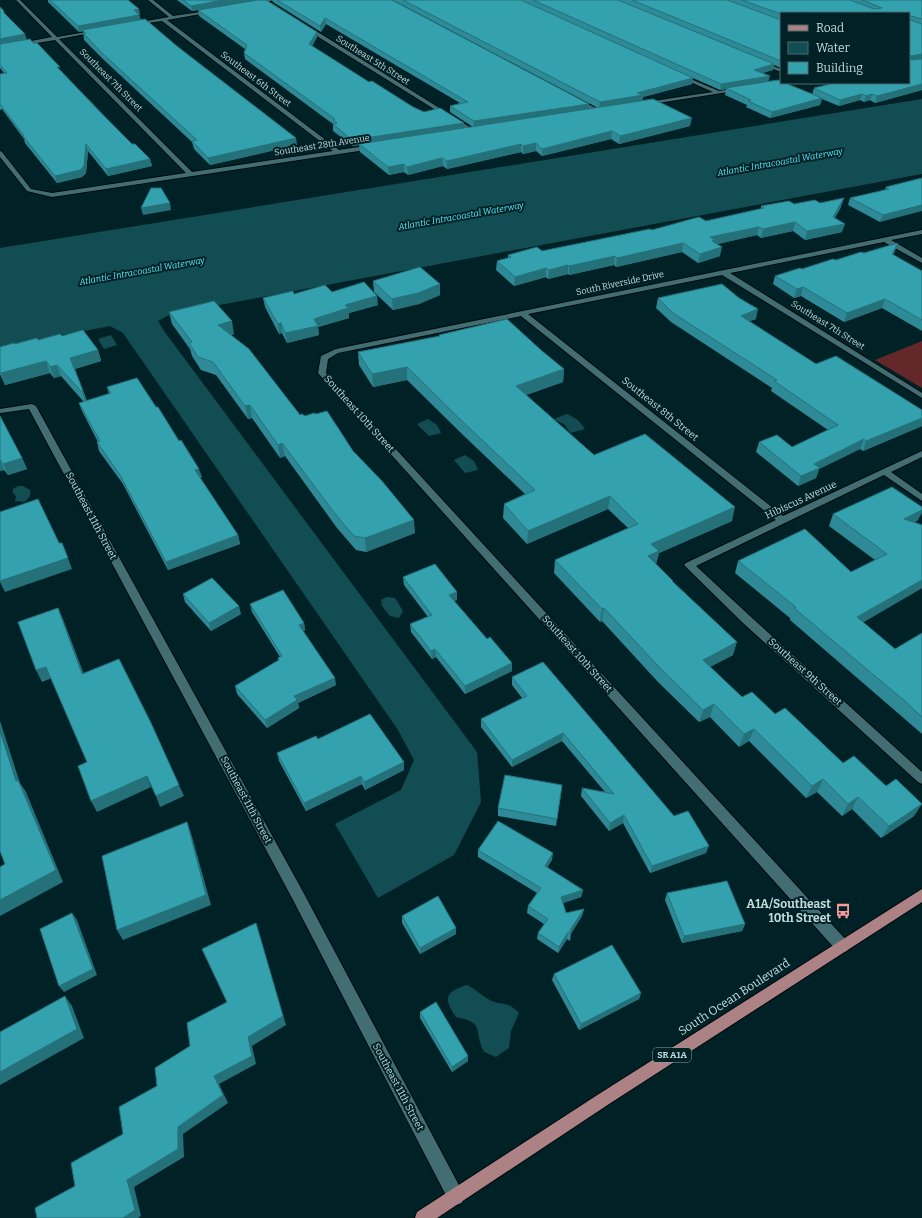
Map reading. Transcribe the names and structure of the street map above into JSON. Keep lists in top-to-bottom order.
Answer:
{
  "streets": {
    "main road": ["South Ocean Boulevard", "SR A1A"],
    "street": [
      "Southeast 5th Street",
      "Southeast 6th Street",
      "Southeast 7th Street",
      "Southeast 28th Avenue",
      "South Riverside Drive",
      "Southeast 8th Street",
      "Southeast 10th Street",
      "Hibiscus Avenue",
      "Southeast 11th Street",
      "Southeast 9th Street"
    ]
  },
  "crossings": [
    ["Southeast 6th Street", "Southeast 28th Avenue"],
    ["Southeast 7th Street", "Southeast 28th Avenue"],
    ["Southeast 7th Street", "South Riverside Drive"],
    ["South Riverside Drive", "Southeast 8th Street"],
    ["South Riverside Drive", "Southeast 10th Street"],
    ["Southeast 8th Street", "Hibiscus Avenue"],
    ["Southeast 10th Street", "South Ocean Boulevard"],
    ["Hibiscus Avenue", "Southeast 9th Street"],
    ["Southeast 11th Street", "South Ocean Boulevard"]
  ],
  "water": ["Atlantic Intracoastal Waterway"],
  "places": {
    "bus stop": ["A1A/Southeast 10th Street"]
  },
  "legend": ["Road", "Water", "Building"]
}
